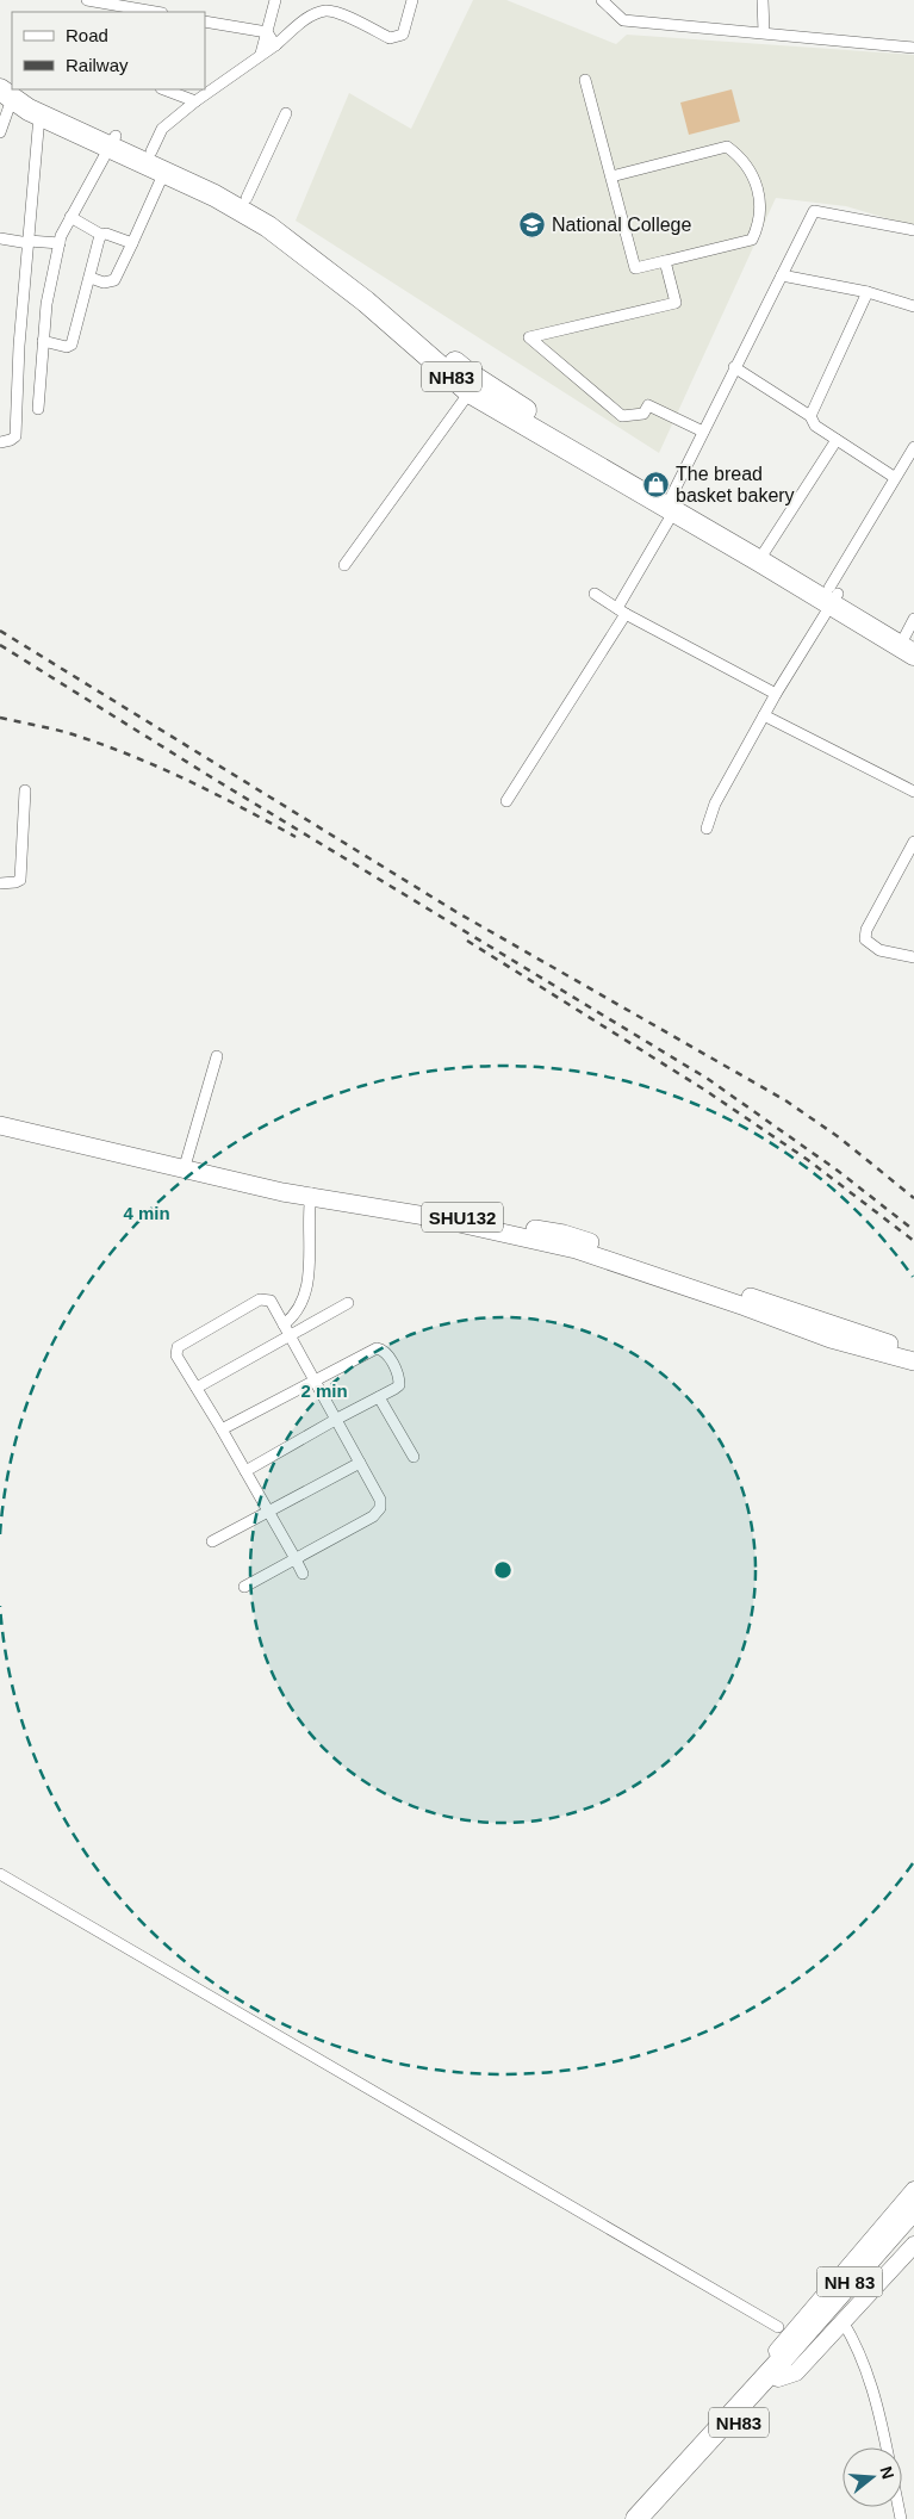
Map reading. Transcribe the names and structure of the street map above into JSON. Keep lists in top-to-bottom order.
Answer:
{
  "streets": {
    "highway": ["NH83", "NH 83"],
    "main road": ["SHU132"]
  },
  "crossings": [
    ["NH83", "NH 83"]
  ],
  "places": {
    "school or university": ["National College"],
    "shop": ["The bread basket bakery"]
  },
  "legend": ["Road", "Railway"],
  "north": "right",
  "rings": ["4 min", "2 min"]
}
